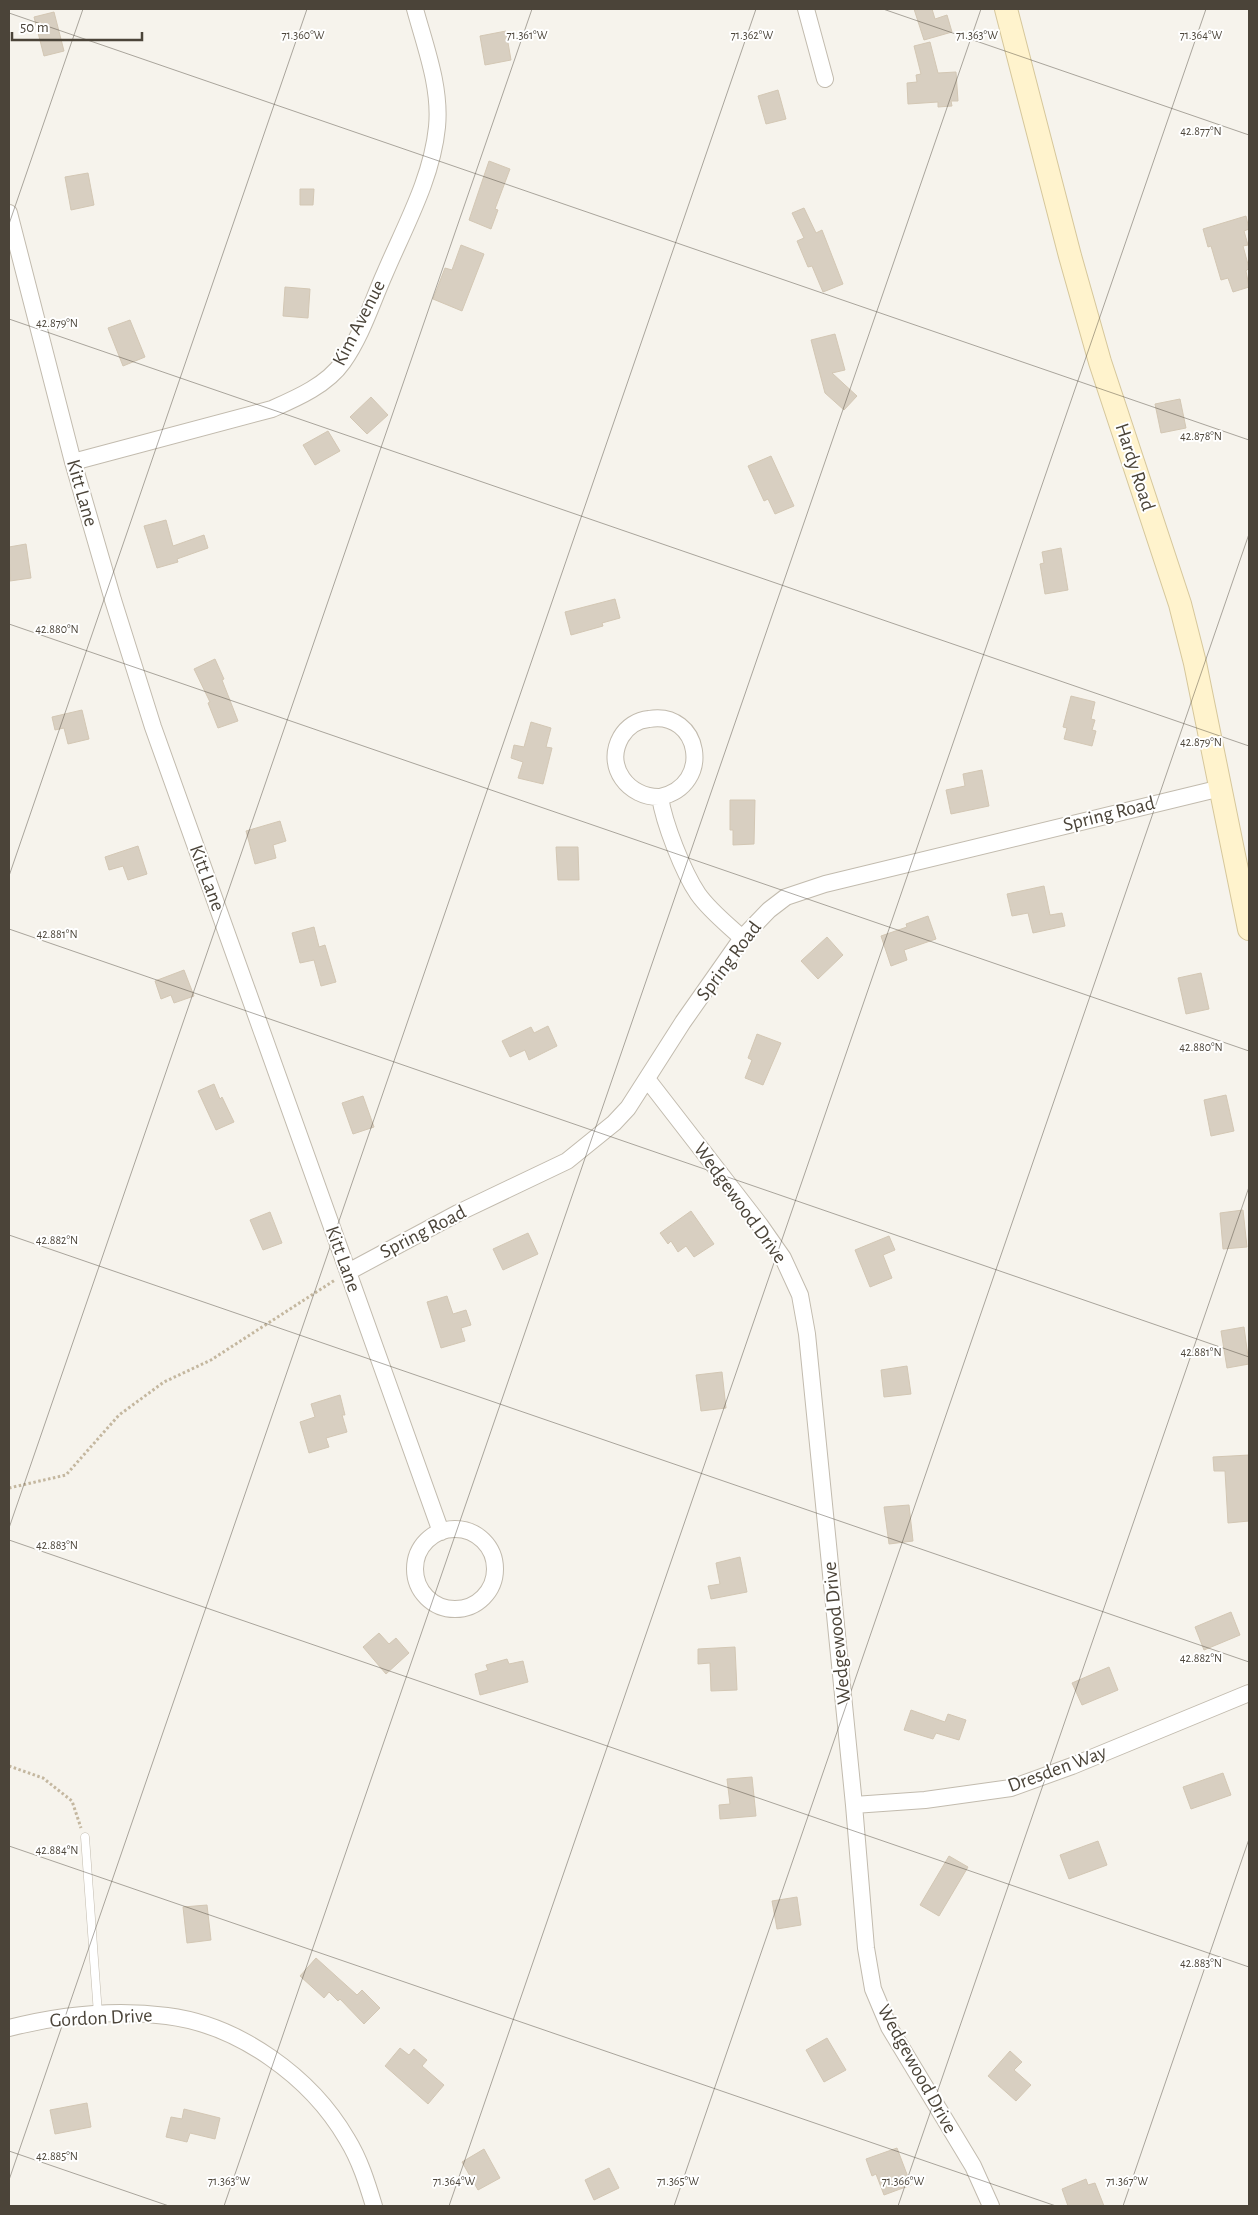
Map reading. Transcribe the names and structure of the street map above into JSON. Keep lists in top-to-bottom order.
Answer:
{
  "streets": {
    "street": [
      "Kim Avenue",
      "Hardy Road",
      "Kitt Lane",
      "Spring Road",
      "Wedgewood Drive",
      "Dresden Way",
      "Gordon Drive"
    ]
  },
  "crossings": [
    ["Kim Avenue", "Kitt Lane"],
    ["Hardy Road", "Spring Road"],
    ["Kitt Lane", "Spring Road"],
    ["Spring Road", "Wedgewood Drive"],
    ["Wedgewood Drive", "Dresden Way"]
  ],
  "scale_bar": "50 m",
  "coordinates": [
    "71.360°W",
    "71.361°W",
    "71.364°W",
    "71.362°W",
    "71.363°W",
    "42.877°N",
    "42.879°N",
    "42.878°N",
    "42.880°N",
    "42.881°N",
    "42.882°N",
    "42.883°N",
    "42.884°N",
    "42.885°N",
    "71.365°W",
    "71.366°W",
    "71.367°W"
  ]
}
